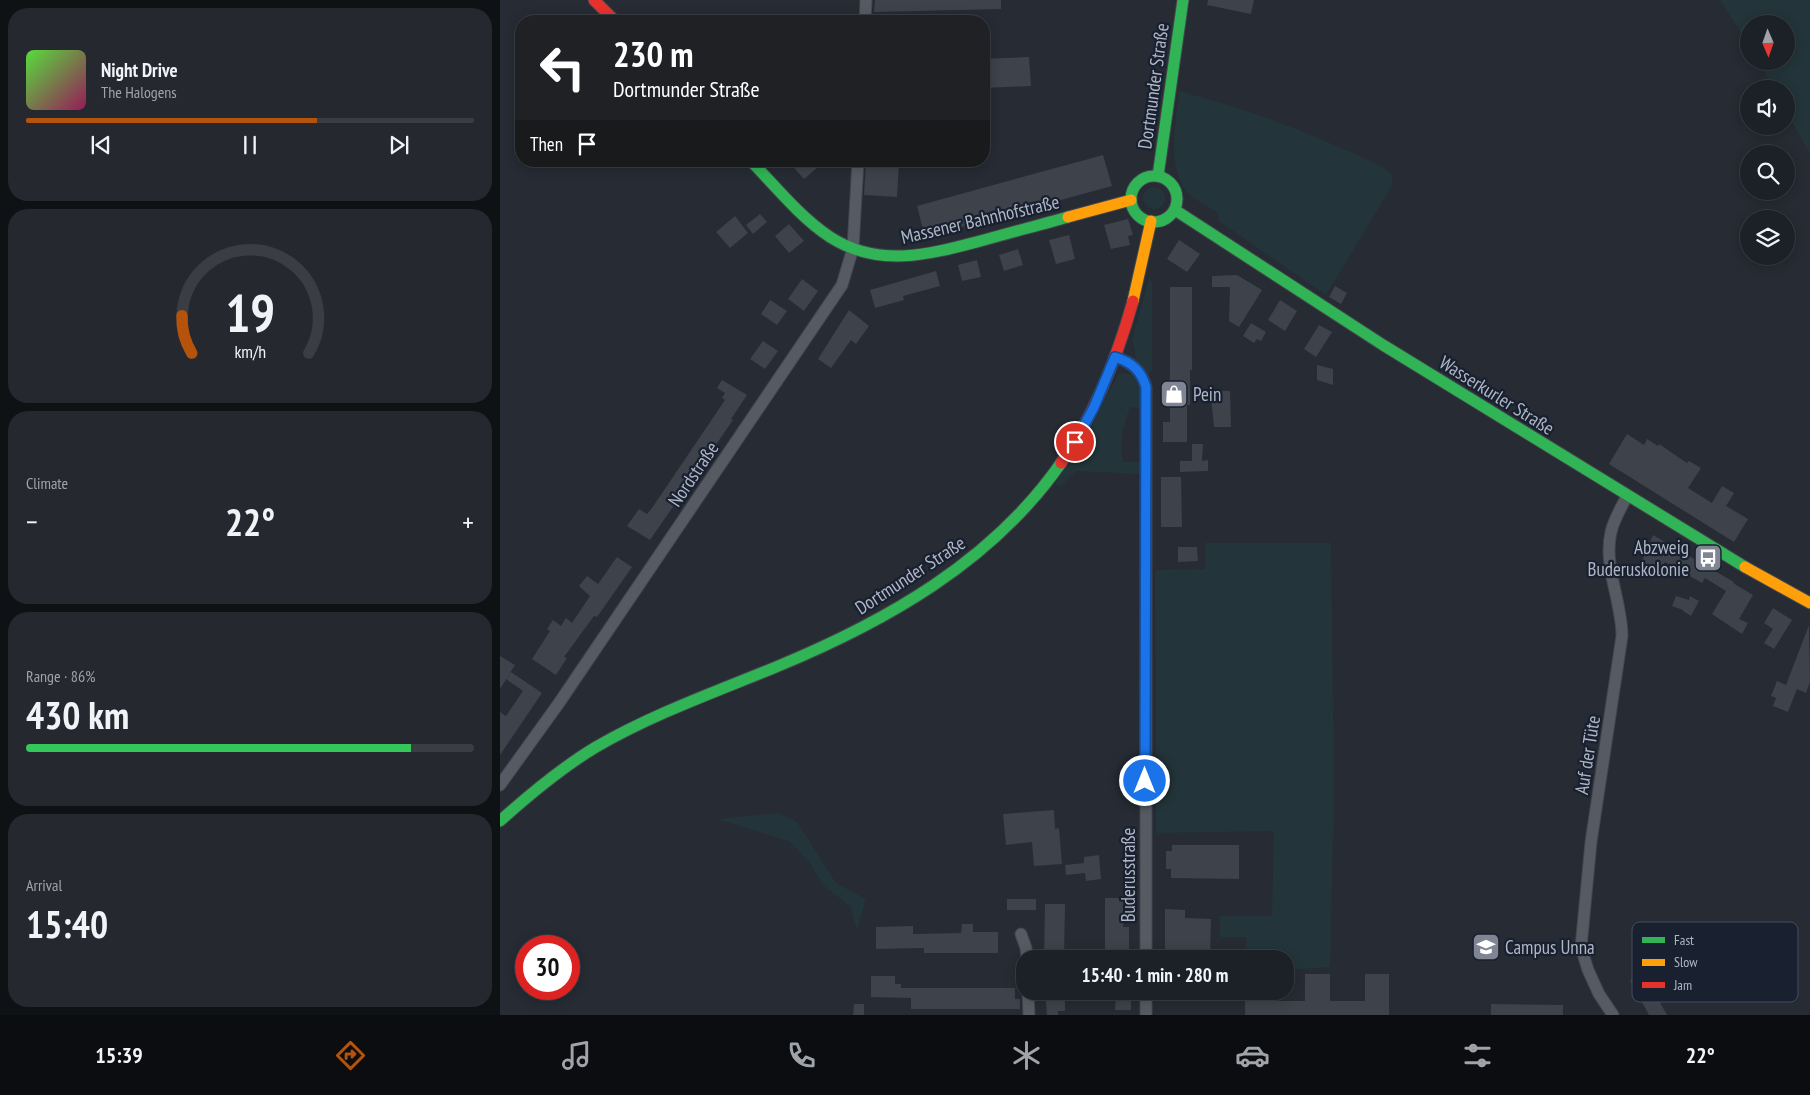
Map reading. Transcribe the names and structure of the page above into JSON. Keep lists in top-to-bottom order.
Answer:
{
  "streets": {
    "main road": ["Dortmunder Straße", "Massener Bahnhofstraße", "Wasserkurler Straße"],
    "street": ["Nordstraße", "Auf der Tüte", "Buderusstraße"]
  },
  "crossings": [
    ["Dortmunder Straße", "Massener Bahnhofstraße"],
    ["Dortmunder Straße", "Wasserkurler Straße"],
    ["Dortmunder Straße", "Buderusstraße"],
    ["Massener Bahnhofstraße", "Wasserkurler Straße"],
    ["Massener Bahnhofstraße", "Nordstraße"],
    ["Wasserkurler Straße", "Auf der Tüte"]
  ],
  "places": {
    "shop": ["Pein"],
    "bus stop": ["Abzweig Buderuskolonie"],
    "school or university": ["Campus Unna"]
  },
  "legend": ["Fast", "Slow", "Jam"],
  "north": "bottom",
  "page": {
    "turn": ["230 m", "Dortmunder Straße"],
    "song": ["Night Drive", "The Halogens"],
    "then": "Then",
    "tile": [
      "Climate",
      ["Range · 86%", "430 km"],
      ["Arrival", "15:40"]
    ],
    "heat": ["−", "22°", "+"],
    "limit": "30",
    "trip": "15:40 · 1 min · 280 m",
    "tabs": ["15:39", "22°"],
    "gauge": ["19", "km/h"]
  }
}
